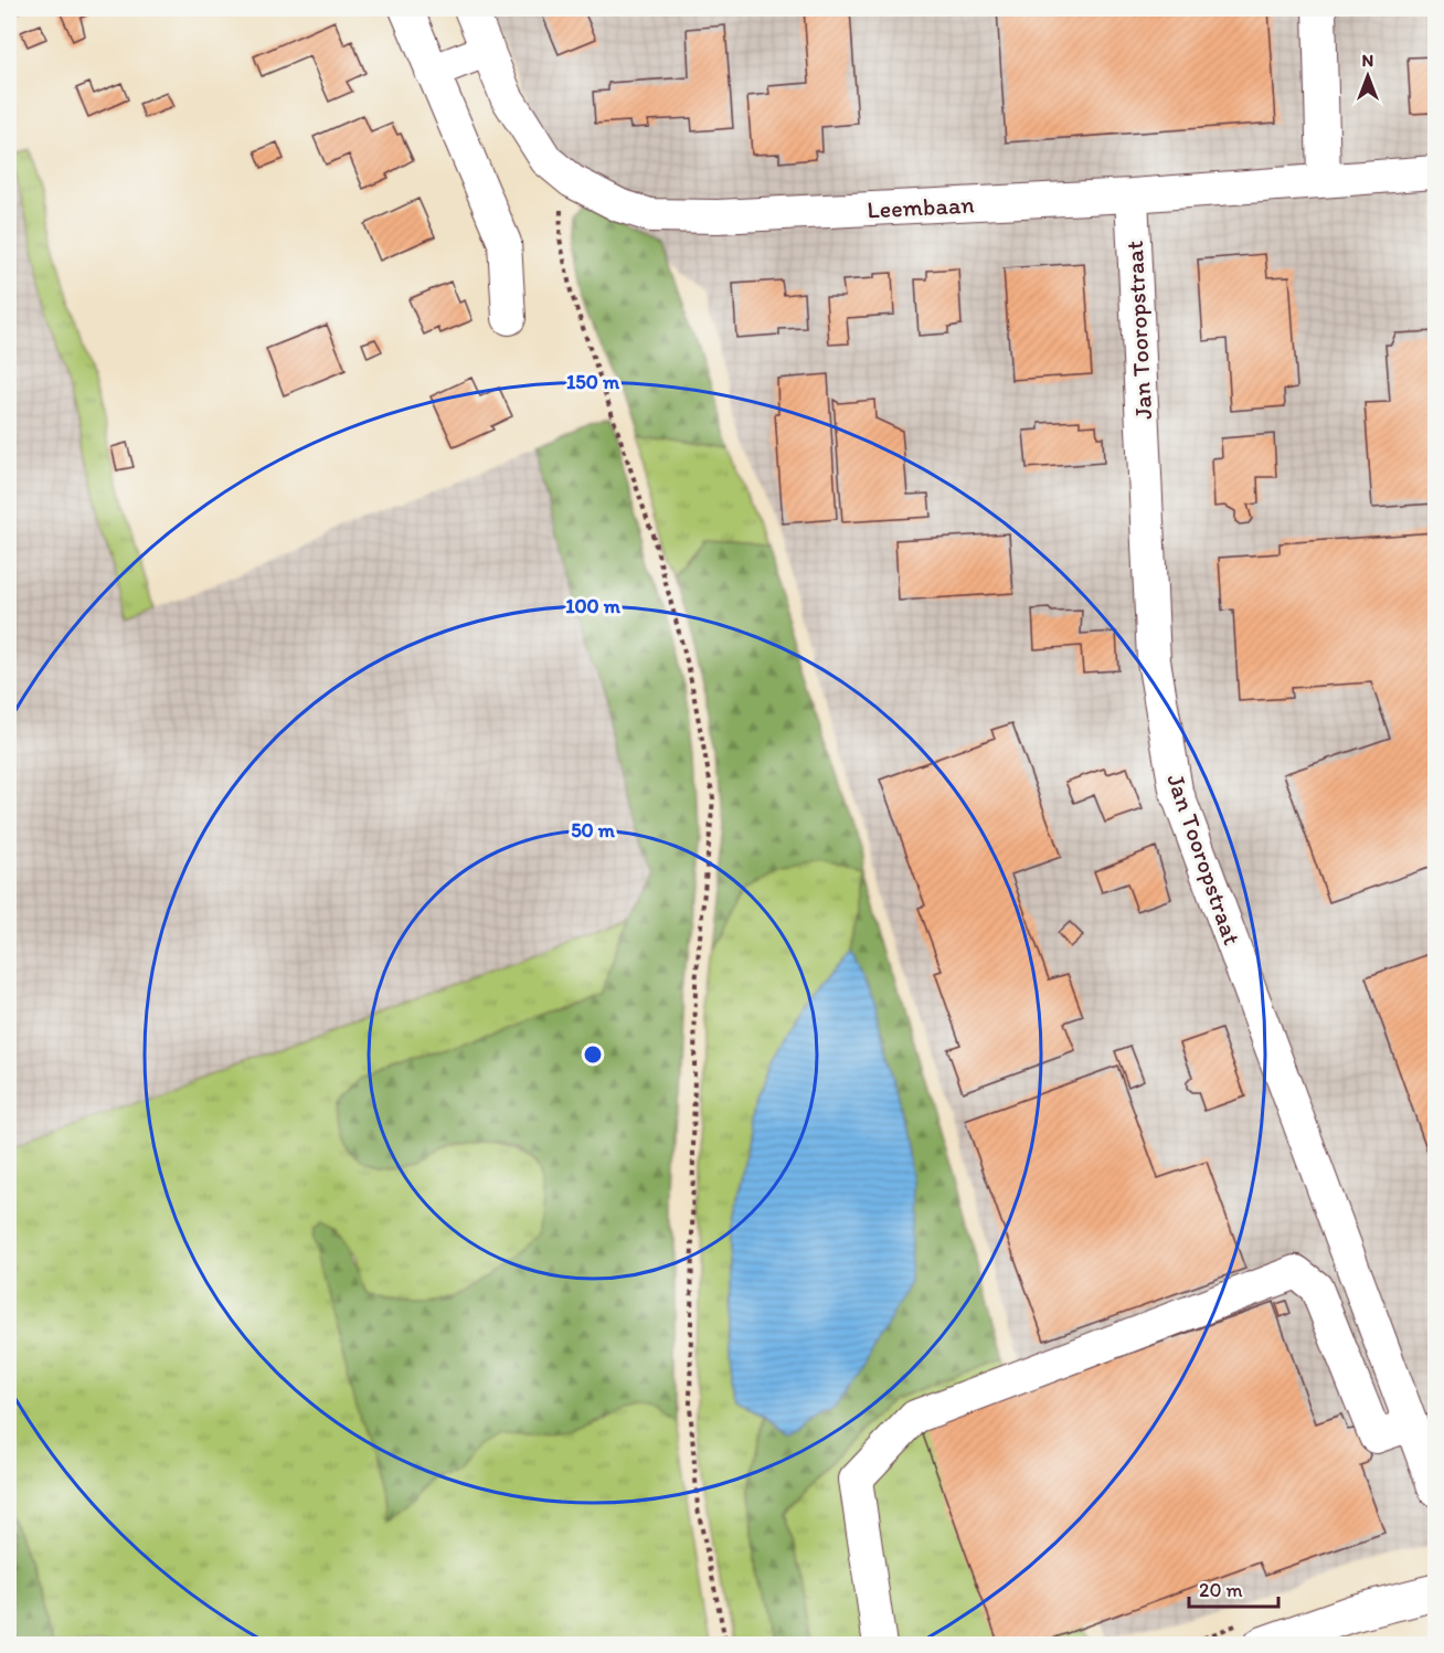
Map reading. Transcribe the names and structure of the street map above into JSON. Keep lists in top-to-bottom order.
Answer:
{
  "streets": {
    "street": ["Leembaan", "Jan Tooropstraat"]
  },
  "crossings": [
    ["Leembaan", "Jan Tooropstraat"]
  ],
  "scale_bar": "20 m",
  "north": "top",
  "rings": ["150 m", "100 m", "50 m"]
}
